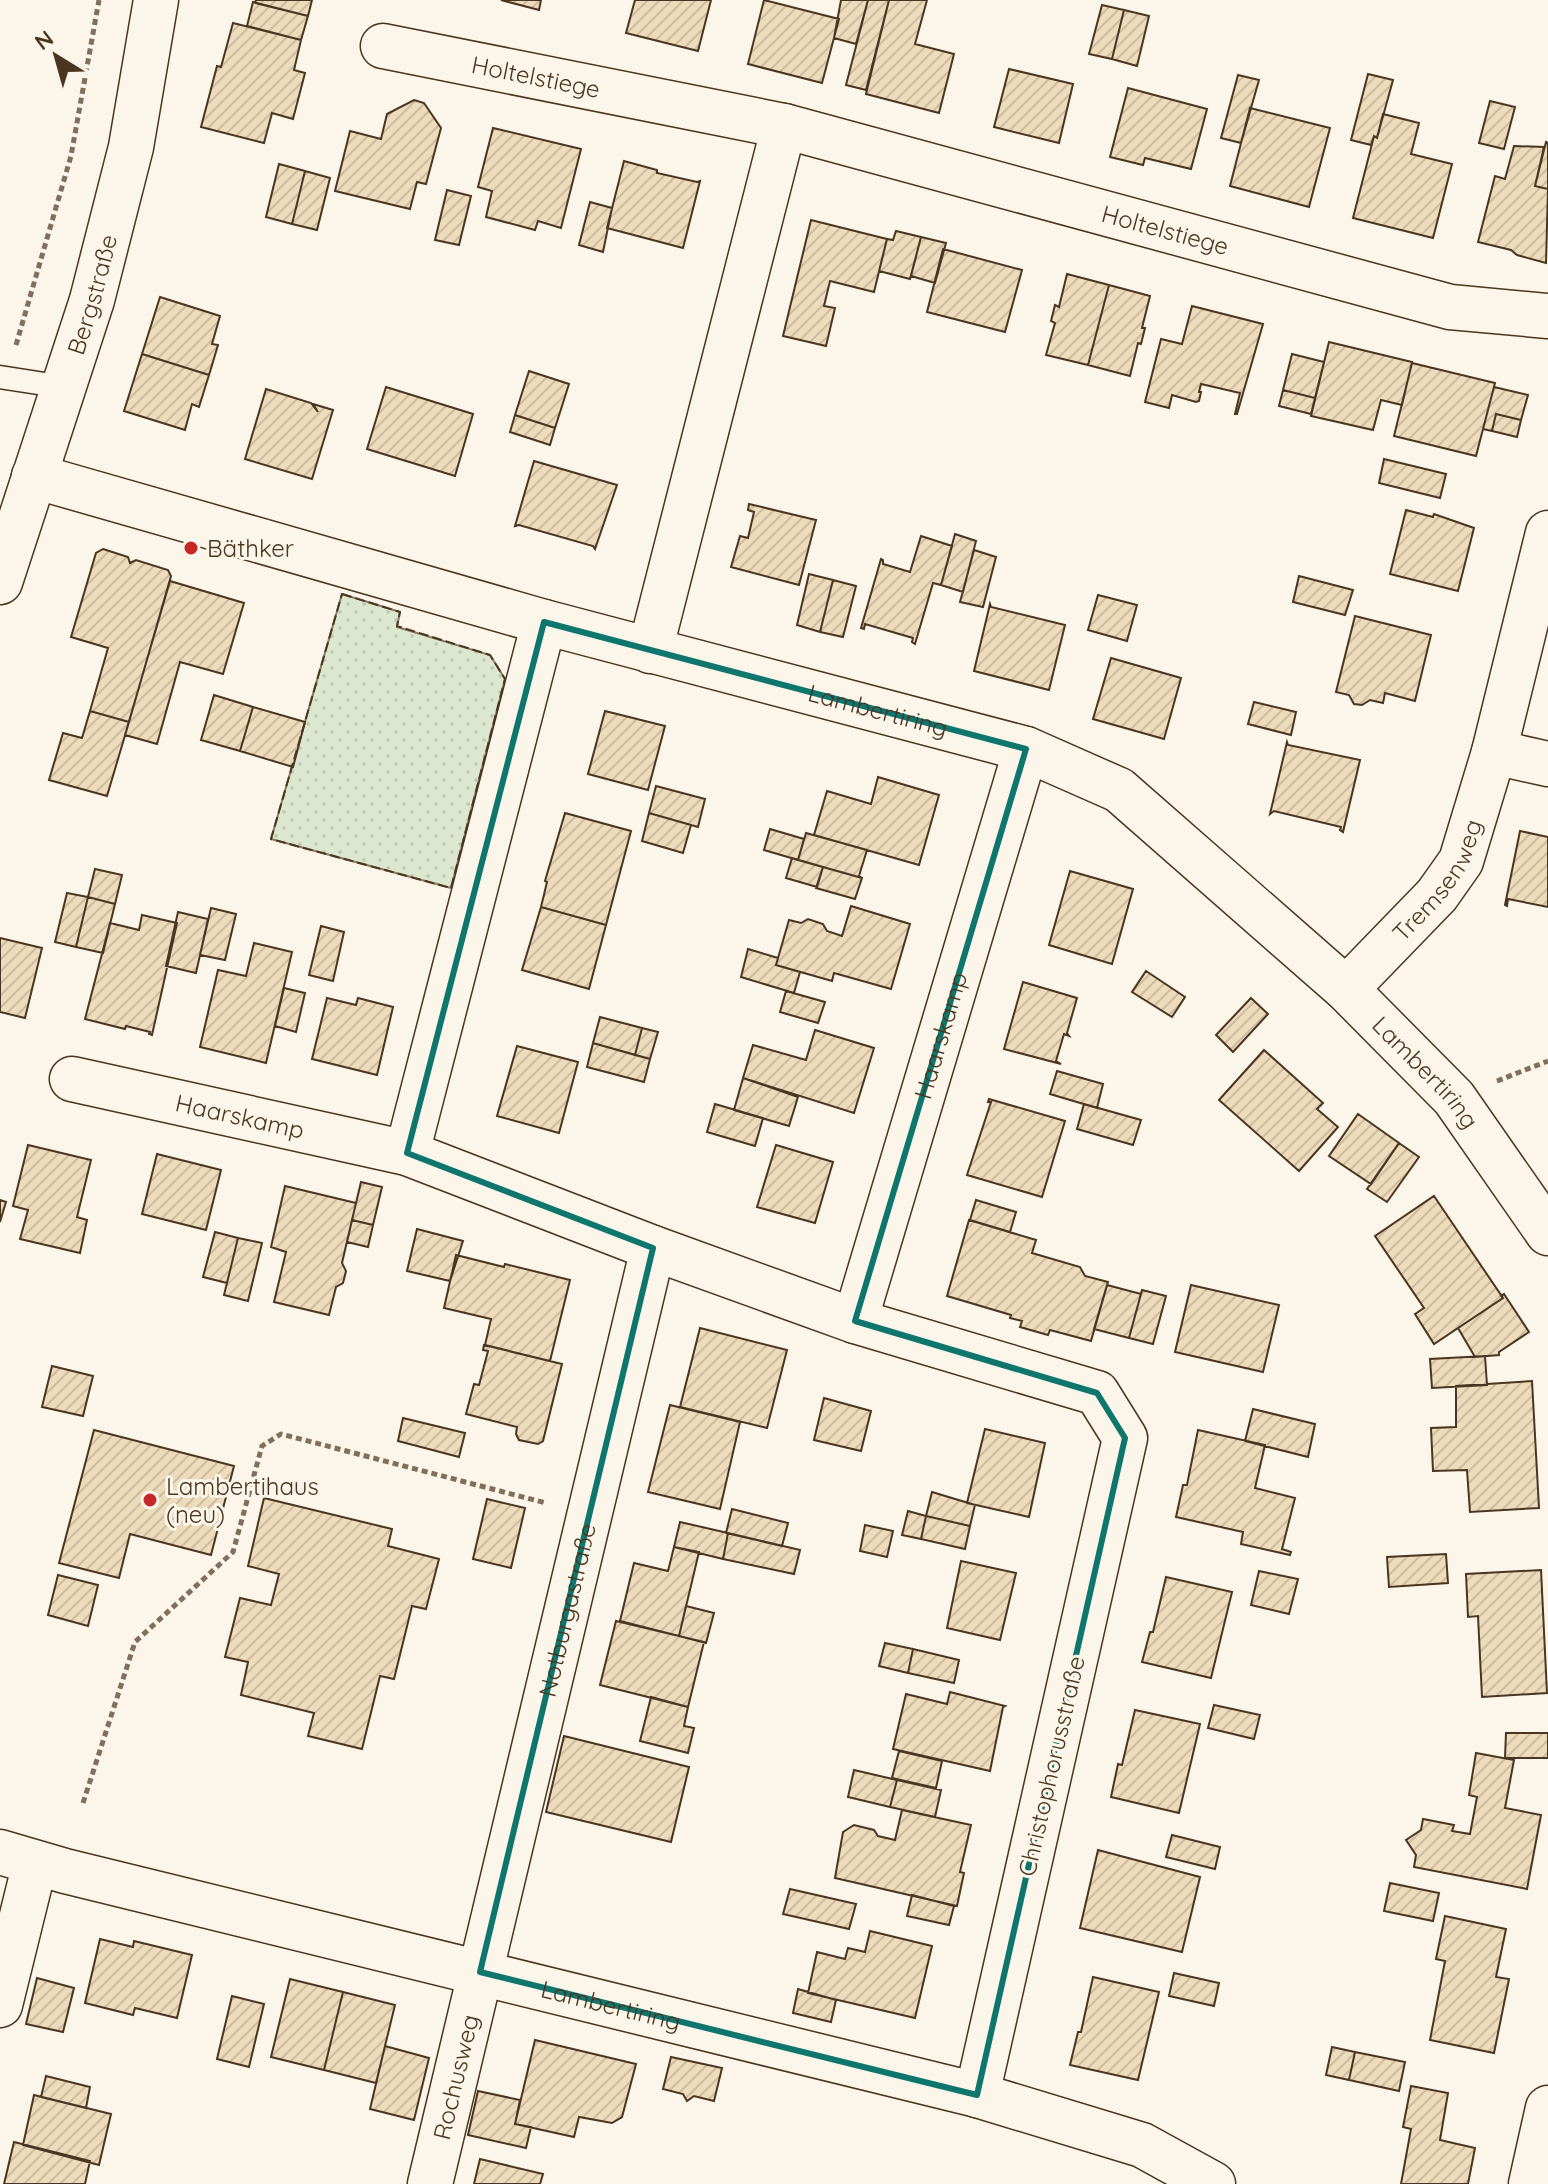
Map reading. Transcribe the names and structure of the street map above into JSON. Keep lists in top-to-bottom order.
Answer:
{
  "streets": {
    "street": [
      "Holtelstiege",
      "Bergstraße",
      "Lambertiring",
      "Tremsenweg",
      "Haarskamp",
      "Notburgastraße",
      "Christophorusstraße",
      "Rochusweg"
    ]
  },
  "crossings": [
    ["Bergstraße", "Lambertiring"],
    ["Lambertiring", "Tremsenweg"],
    ["Lambertiring", "Haarskamp"],
    ["Lambertiring", "Notburgastraße"],
    ["Lambertiring", "Christophorusstraße"],
    ["Lambertiring", "Rochusweg"],
    ["Haarskamp", "Notburgastraße"],
    ["Haarskamp", "Christophorusstraße"],
    ["Notburgastraße", "Rochusweg"]
  ],
  "places": ["Bäthker", "Lambertihaus (neu)"],
  "north": "top left"
}
